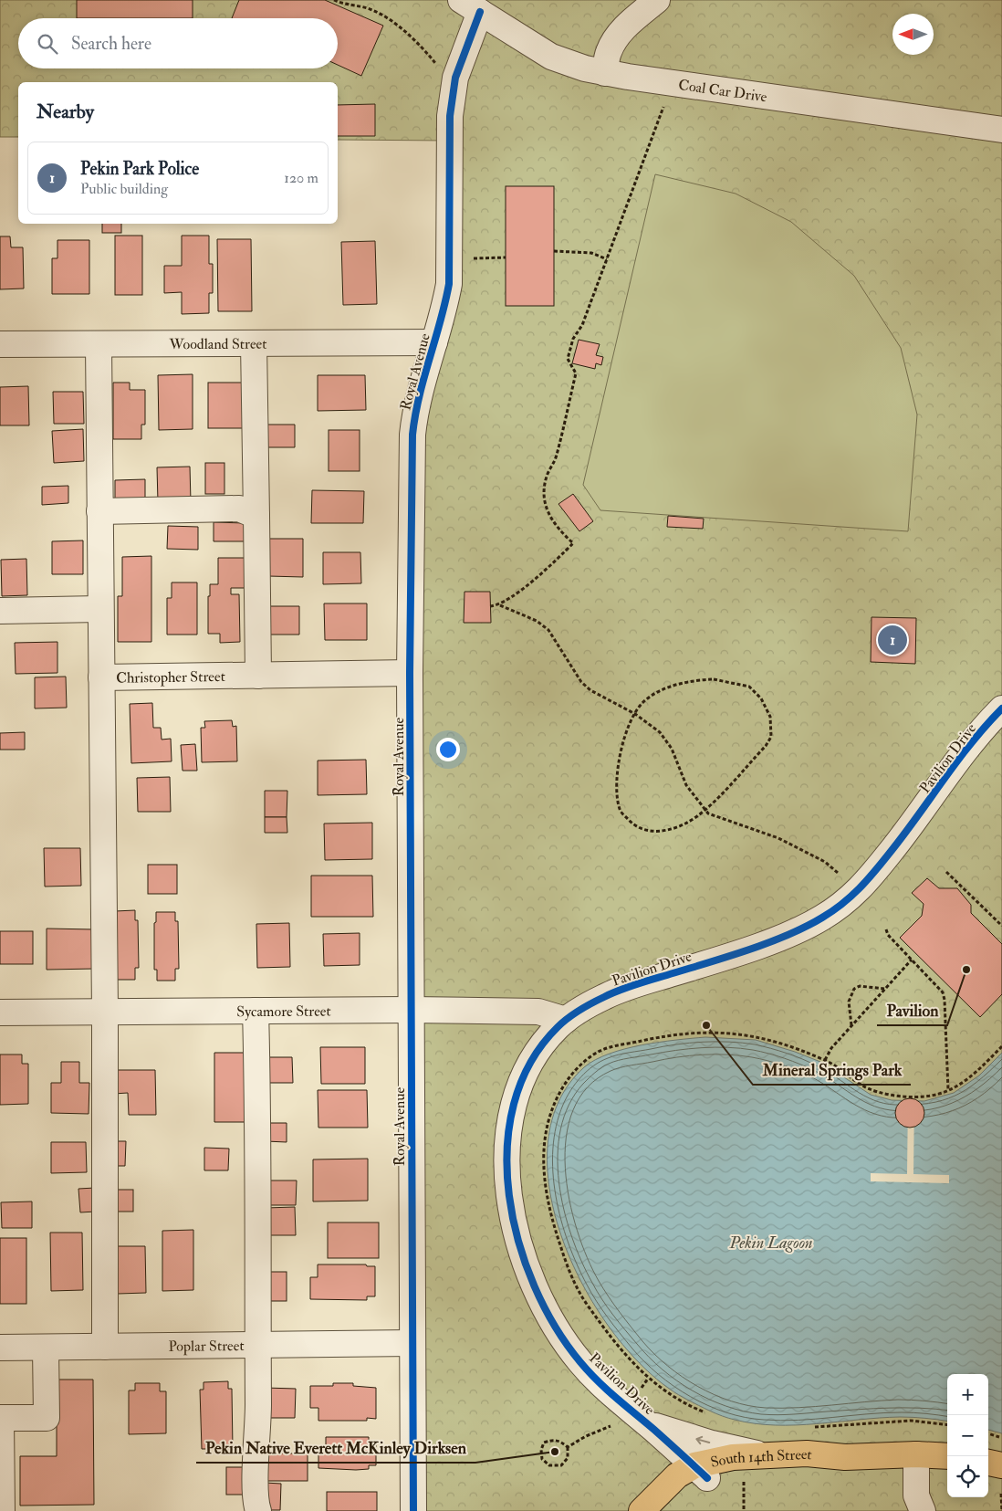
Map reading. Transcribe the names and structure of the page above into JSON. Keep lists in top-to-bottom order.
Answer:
{
  "streets": {
    "main road": ["South 14th Street"],
    "street": [
      "Coal Car Drive",
      "Woodland Street",
      "Royal Avenue",
      "Christopher Street",
      "Pavilion Drive",
      "Sycamore Street",
      "Poplar Street"
    ]
  },
  "crossings": [
    ["Coal Car Drive", "Royal Avenue"],
    ["Woodland Street", "Royal Avenue"],
    ["Woodland Street", "Christopher Street"],
    ["Royal Avenue", "Christopher Street"],
    ["Royal Avenue", "Sycamore Street"],
    ["Royal Avenue", "Poplar Street"],
    ["Pavilion Drive", "Sycamore Street"],
    ["Pavilion Drive", "South 14th Street"]
  ],
  "water": ["Pekin Lagoon"],
  "places": ["Pavilion", "Mineral Springs Park", "Pekin Native Everett McKinley Dirksen"],
  "north": "left",
  "page": {
    "search": "Search here",
    "heading": "Nearby",
    "list": [
      {
        "mark": "1",
        "name": "Pekin Park Police",
        "note": "Public building",
        "value": "120 m"
      }
    ],
    "pins": "1",
    "map_buttons": ["+", "−"]
  }
}
